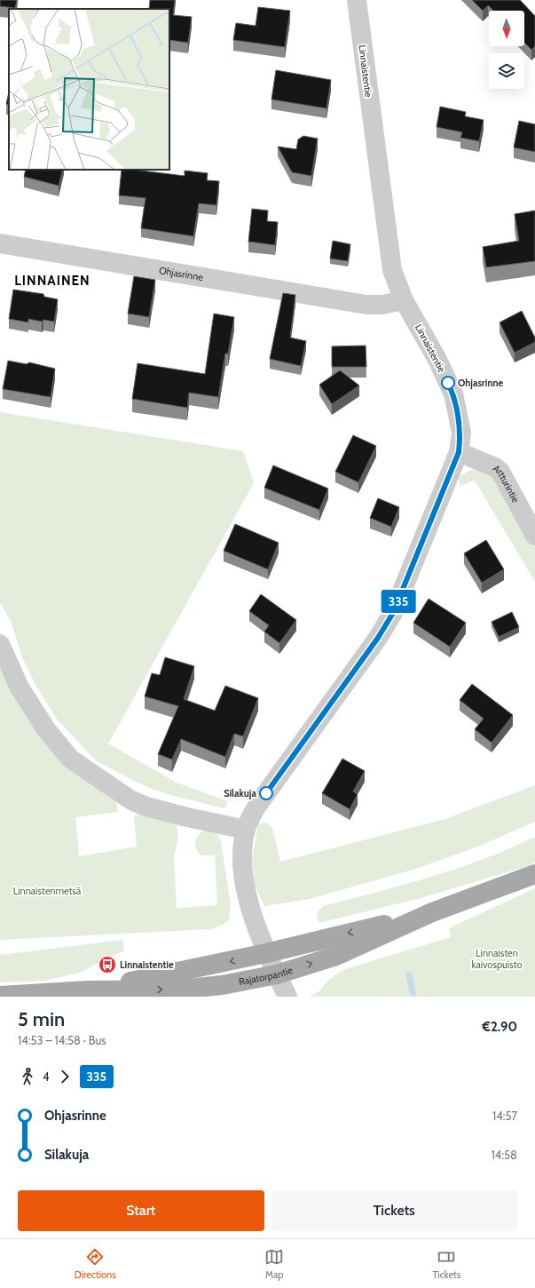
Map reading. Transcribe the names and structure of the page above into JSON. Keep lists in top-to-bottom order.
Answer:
{
  "streets": {
    "main road": ["Rajatorpantie"],
    "street": ["Linnaistentie", "Ohjasrinne", "Artturintie"]
  },
  "crossings": [
    ["Linnaistentie", "Ohjasrinne"],
    ["Linnaistentie", "Artturintie"],
    ["Linnaistentie", "Rajatorpantie"]
  ],
  "districts": ["LINNAINEN"],
  "parks": ["Linnaistenmetsä", "Linnaisten kaivospuisto"],
  "places": {
    "other": ["Ohjasrinne", "Silakuja"],
    "bus stop": ["Linnaistentie"]
  },
  "lines": ["bus line 335"],
  "north": "bottom",
  "page": {
    "on_map": "335",
    "heading": ["5 min", "14:53 – 14:58 · Bus", "€2.90"],
    "legs": ["4", "335"],
    "list": [
      {
        "name": "Ohjasrinne",
        "value": "14:57"
      },
      {
        "name": "Silakuja",
        "value": "14:58"
      }
    ],
    "buttons": ["Start", "Tickets"],
    "tabs": ["Directions", "Map", "Tickets"]
  }
}
